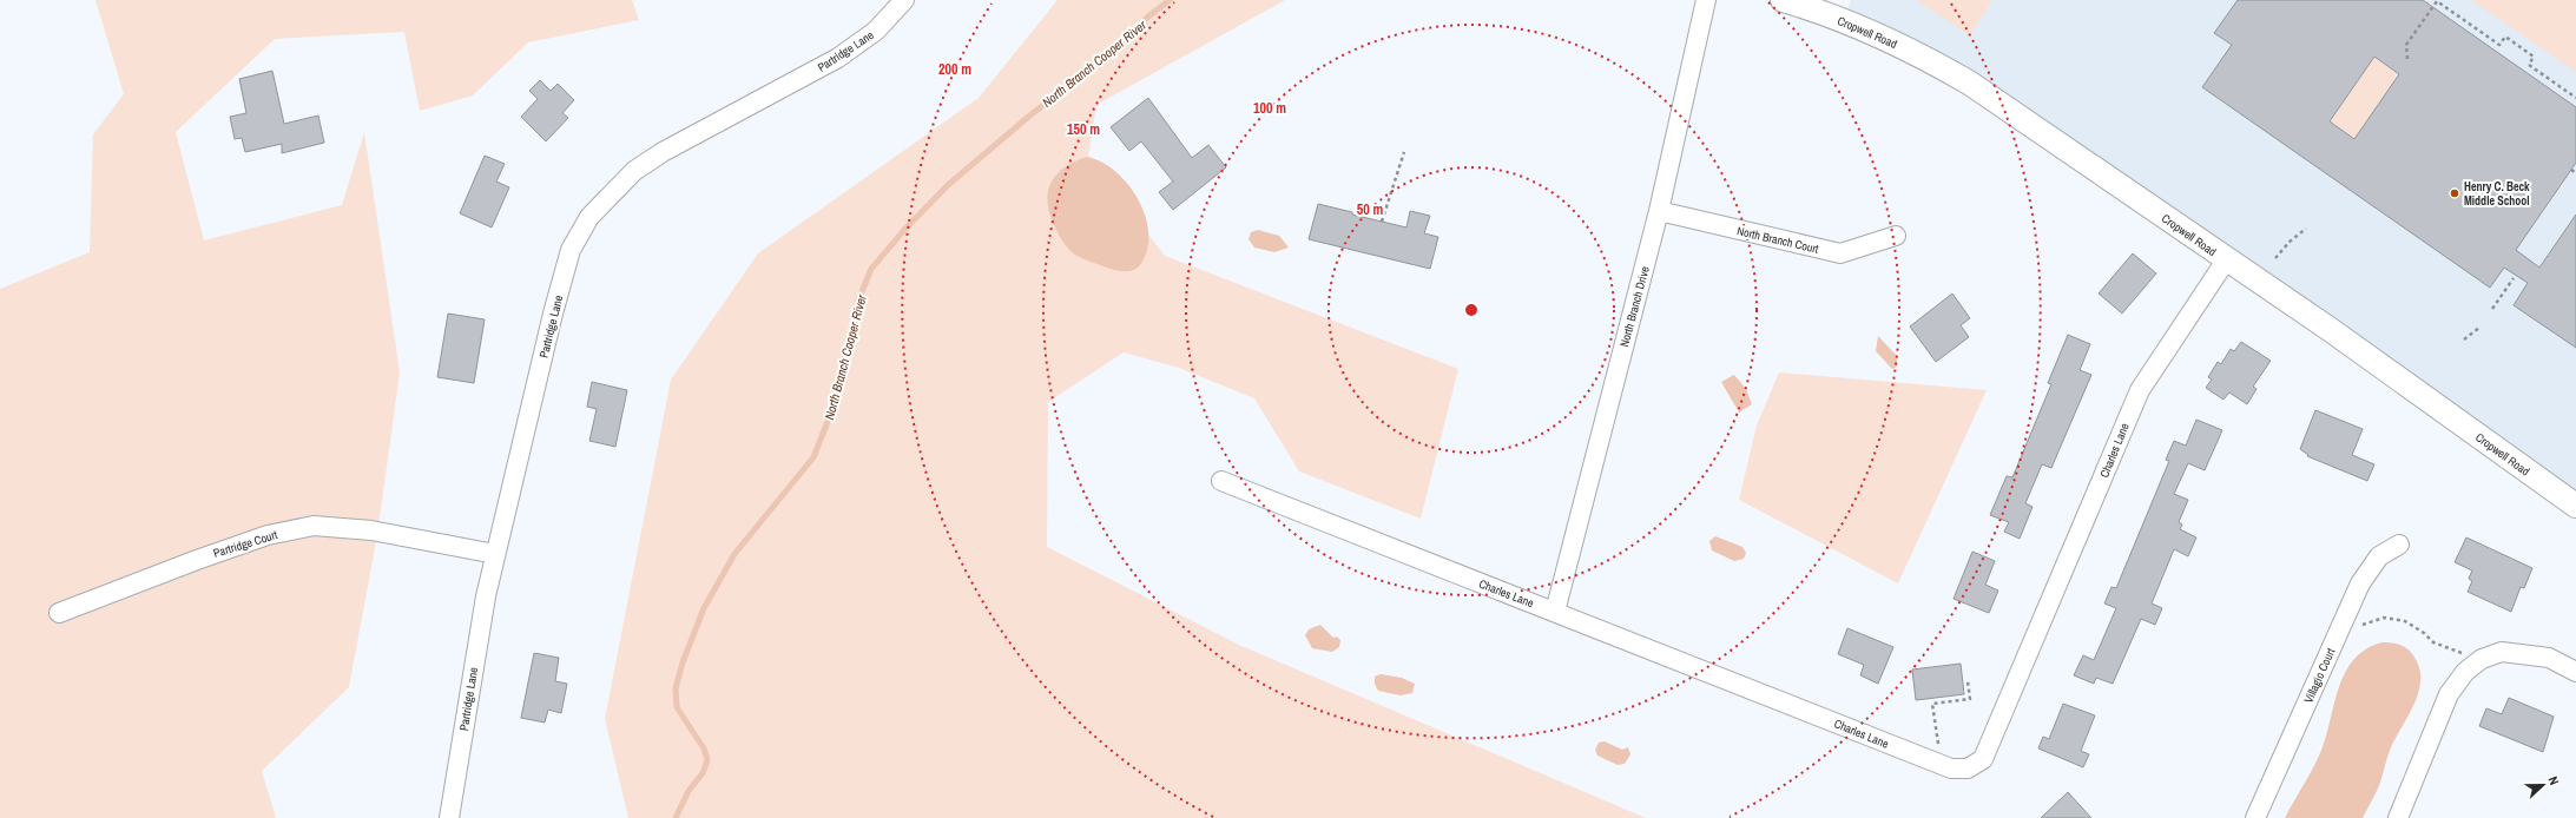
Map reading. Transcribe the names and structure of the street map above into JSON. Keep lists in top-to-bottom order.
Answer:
{
  "streets": {
    "street": [
      "Cropwell Road",
      "Partridge Lane",
      "North Branch Court",
      "North Branch Drive",
      "Charles Lane",
      "Partridge Court",
      "Villagio Court"
    ]
  },
  "crossings": [
    ["Cropwell Road", "Charles Lane"],
    ["Partridge Lane", "Partridge Court"],
    ["North Branch Court", "North Branch Drive"],
    ["North Branch Drive", "Charles Lane"]
  ],
  "water": ["North Branch Cooper River"],
  "places": ["Henry C. Beck Middle School"],
  "north": "right",
  "rings": [
    "200 m",
    "100 m",
    "150 m",
    "50 m"
  ]
}
